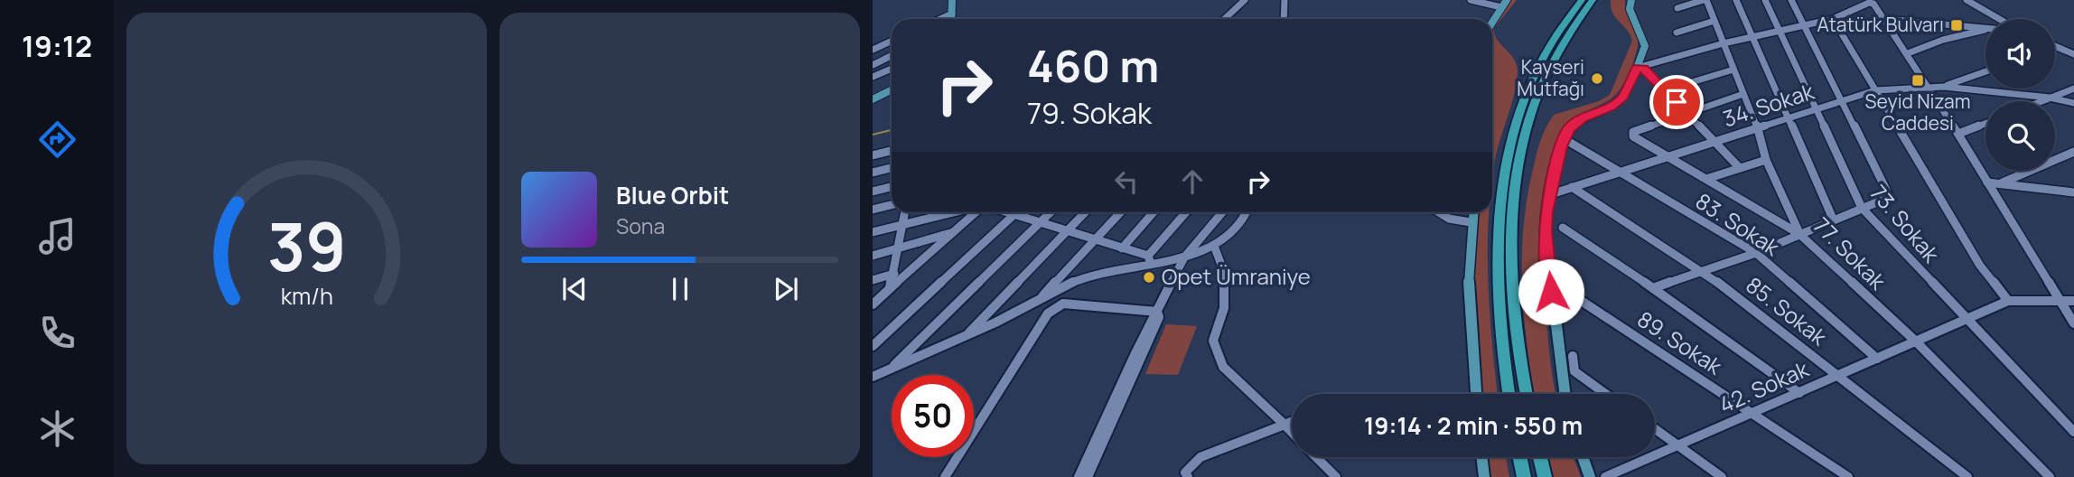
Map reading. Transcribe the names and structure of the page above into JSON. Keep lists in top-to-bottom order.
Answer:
{
  "streets": {
    "street": [
      "34. Sokak",
      "73. Sokak",
      "83. Sokak",
      "77. Sokak",
      "85. Sokak",
      "89. Sokak",
      "42. Sokak"
    ]
  },
  "crossings": [
    ["34. Sokak", "73. Sokak"],
    ["34. Sokak", "83. Sokak"],
    ["34. Sokak", "77. Sokak"],
    ["34. Sokak", "85. Sokak"],
    ["73. Sokak", "42. Sokak"],
    ["83. Sokak", "42. Sokak"],
    ["77. Sokak", "42. Sokak"],
    ["85. Sokak", "42. Sokak"],
    ["89. Sokak", "42. Sokak"]
  ],
  "places": {
    "transit": ["Atatürk Bulvarı", "Seyid Nizam Caddesi"],
    "other": ["Kayseri Mutfağı", "Opet Ümraniye"]
  },
  "page": {
    "tabs": "19:12",
    "turn": ["460 m", "79. Sokak"],
    "song": ["Blue Orbit", "Sona"],
    "limit": "50",
    "trip": "19:14 · 2 min · 550 m",
    "gauge": ["39", "km/h"]
  }
}
